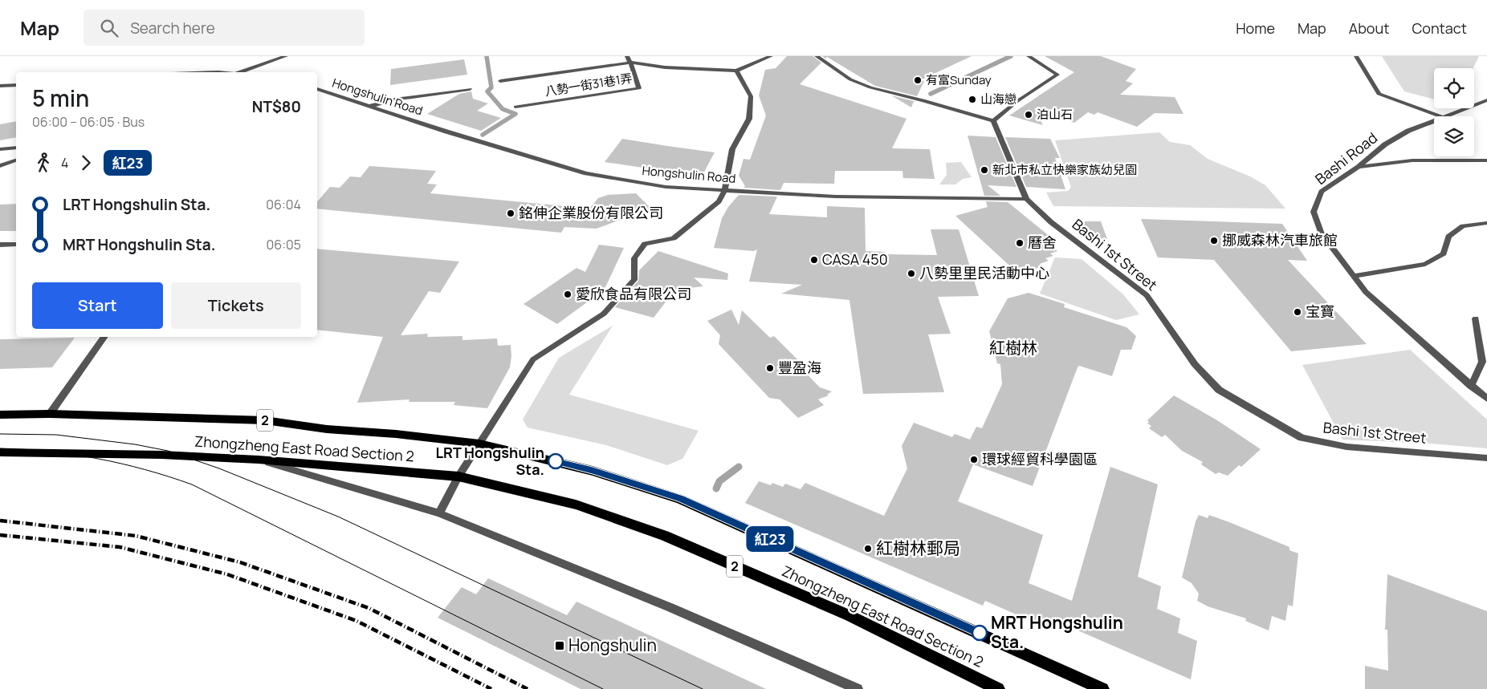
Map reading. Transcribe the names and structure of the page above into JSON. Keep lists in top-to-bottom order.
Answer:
{
  "streets": {
    "main road": ["2", "Zhongzheng East Road Section 2"],
    "street": [
      "八勢一街31巷1弄",
      "Hongshulin Road",
      "Bashi Road",
      "Bashi 1st Street"
    ]
  },
  "crossings": [
    ["Hongshulin Road", "Bashi 1st Street"],
    ["2", "Zhongzheng East Road Section 2"]
  ],
  "districts": ["紅樹林"],
  "places": {
    "other": [
      "有富Sunday",
      "山海戀",
      "泊山石",
      "新北市私立快樂家族幼兒園",
      "銘伸企業股份有限公司",
      "挪威森林汽車旅館",
      "曆舍",
      "CASA 450",
      "八勢里里民活動中心",
      "愛欣食品有限公司",
      "宝寶",
      "豐盈海",
      "環球經貿科學園區",
      "LRT Hongshulin Sta.",
      "紅樹林郵局",
      "MRT Hongshulin Sta."
    ],
    "transit": ["Hongshulin"]
  },
  "lines": ["bus line 紅23"],
  "page": {
    "header": "Map",
    "search": "Search here",
    "nav": [
      "Home",
      "Map",
      "About",
      "Contact"
    ],
    "on_map": "紅23",
    "heading": ["5 min", "06:00 – 06:05 · Bus", "NT$80"],
    "legs": ["4", "紅23"],
    "list": [
      {
        "name": "LRT Hongshulin Sta.",
        "value": "06:04"
      },
      {
        "name": "MRT Hongshulin Sta.",
        "value": "06:05"
      }
    ],
    "buttons": ["Start", "Tickets"]
  }
}
